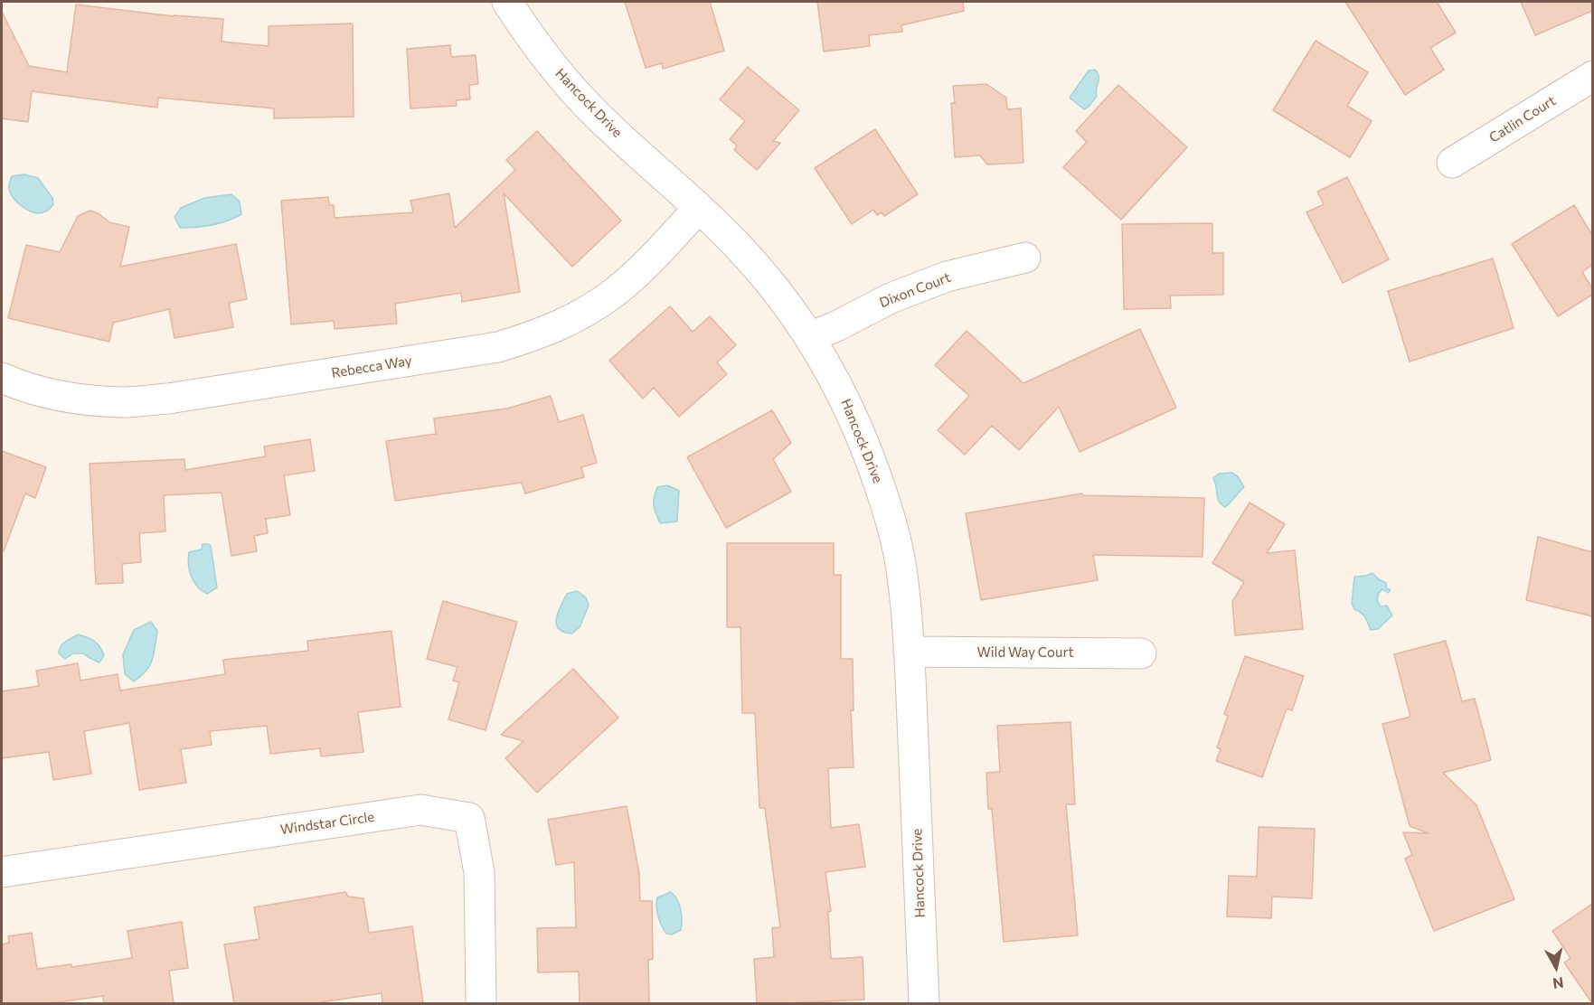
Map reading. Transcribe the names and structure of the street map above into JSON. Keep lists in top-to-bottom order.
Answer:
{
  "streets": {
    "street": [
      "Hancock Drive",
      "Catlin Court",
      "Dixon Court",
      "Rebecca Way",
      "Wild Way Court",
      "Windstar Circle"
    ]
  },
  "crossings": [
    ["Hancock Drive", "Dixon Court"],
    ["Hancock Drive", "Rebecca Way"],
    ["Hancock Drive", "Wild Way Court"]
  ],
  "north": "bottom"
}
